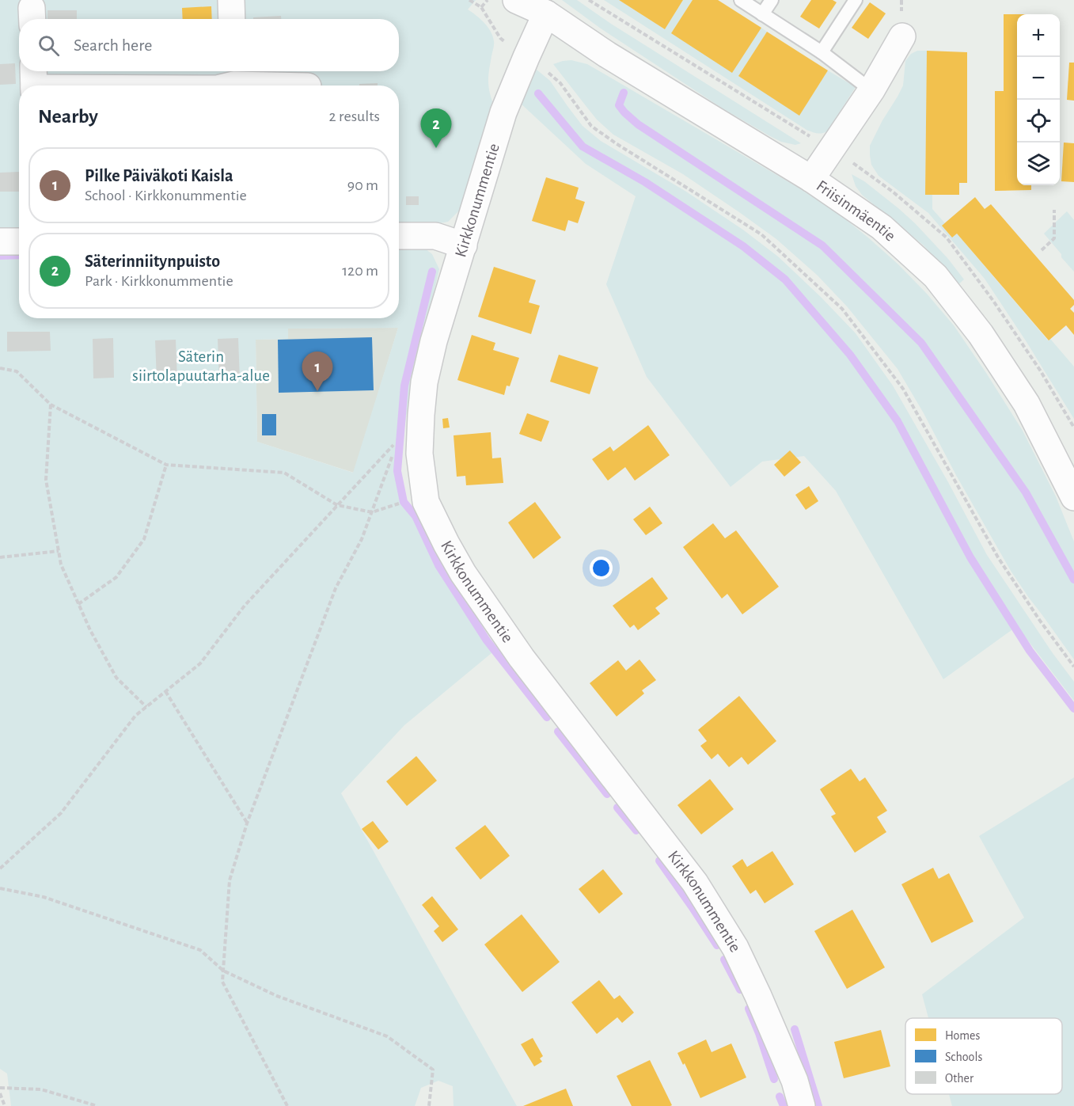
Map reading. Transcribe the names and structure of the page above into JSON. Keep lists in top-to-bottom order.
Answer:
{
  "streets": {
    "street": ["Kirkkonummentie", "Friisinmäentie"]
  },
  "crossings": [
    ["Kirkkonummentie", "Friisinmäentie"]
  ],
  "parks": ["Säterin siirtolapuutarha-alue"],
  "legend": ["Homes", "Schools", "Other"],
  "page": {
    "map_buttons": ["+", "−"],
    "search": "Search here",
    "heading": ["Nearby", "2 results"],
    "pins": ["2", "1"],
    "list": [
      {
        "mark": "1",
        "name": "Pilke Päiväkoti Kaisla",
        "note": "School · Kirkkonummentie",
        "value": "90 m"
      },
      {
        "mark": "2",
        "name": "Säterinniitynpuisto",
        "note": "Park · Kirkkonummentie",
        "value": "120 m"
      }
    ]
  }
}
